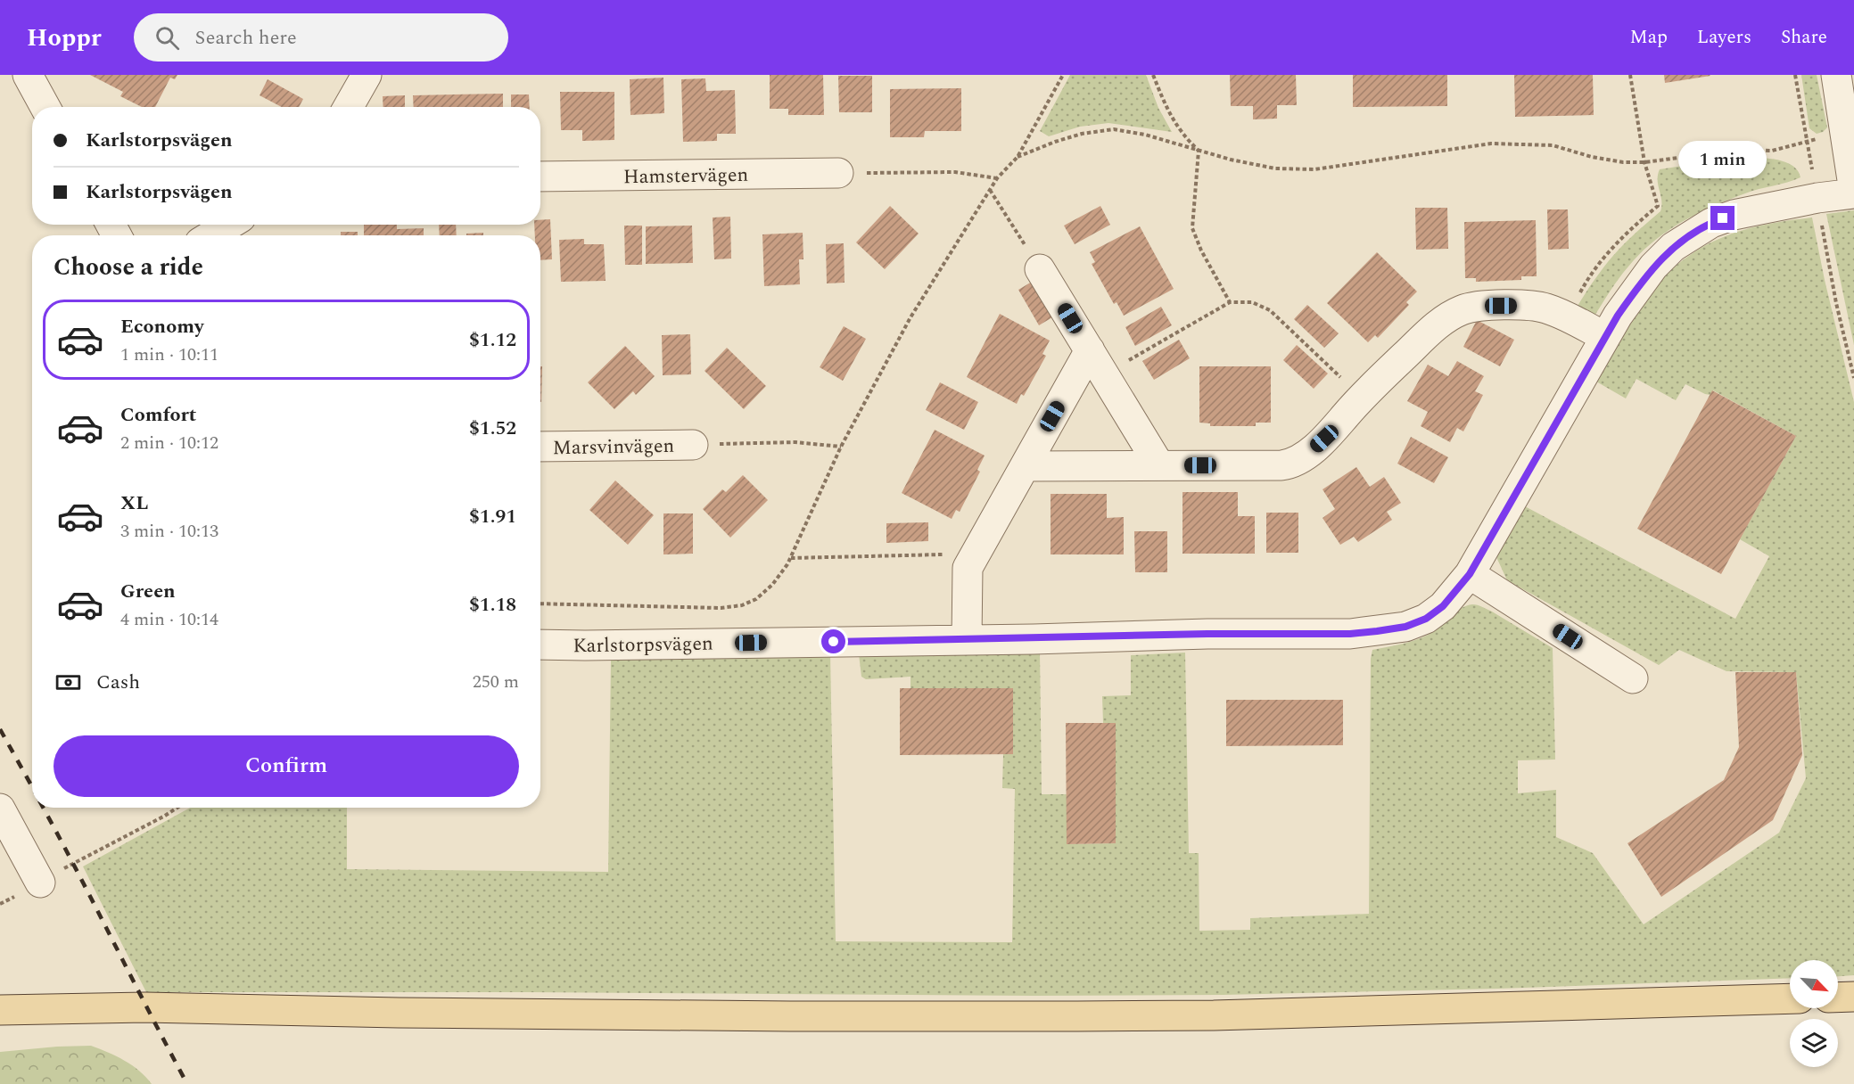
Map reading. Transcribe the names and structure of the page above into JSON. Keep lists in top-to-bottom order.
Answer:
{
  "streets": {
    "street": ["Hamstervägen", "Marsvinvägen", "Karlstorpsvägen"]
  },
  "north": "bottom right",
  "page": {
    "header": "Hoppr",
    "search": "Search here",
    "nav": ["Map", "Layers", "Share"],
    "banner": ["Karlstorpsvägen", "Karlstorpsvägen"],
    "bubble": "1 min",
    "heading": "Choose a ride",
    "list": [
      {
        "name": "Economy",
        "note": "1 min · 10:11",
        "value": "$1.12"
      },
      {
        "name": "Comfort",
        "note": "2 min · 10:12",
        "value": "$1.52"
      },
      {
        "name": "XL",
        "note": "3 min · 10:13",
        "value": "$1.91"
      },
      {
        "name": "Green",
        "note": "4 min · 10:14",
        "value": "$1.18"
      }
    ],
    "pay": ["Cash", "250 m"],
    "buttons": "Confirm"
  }
}
